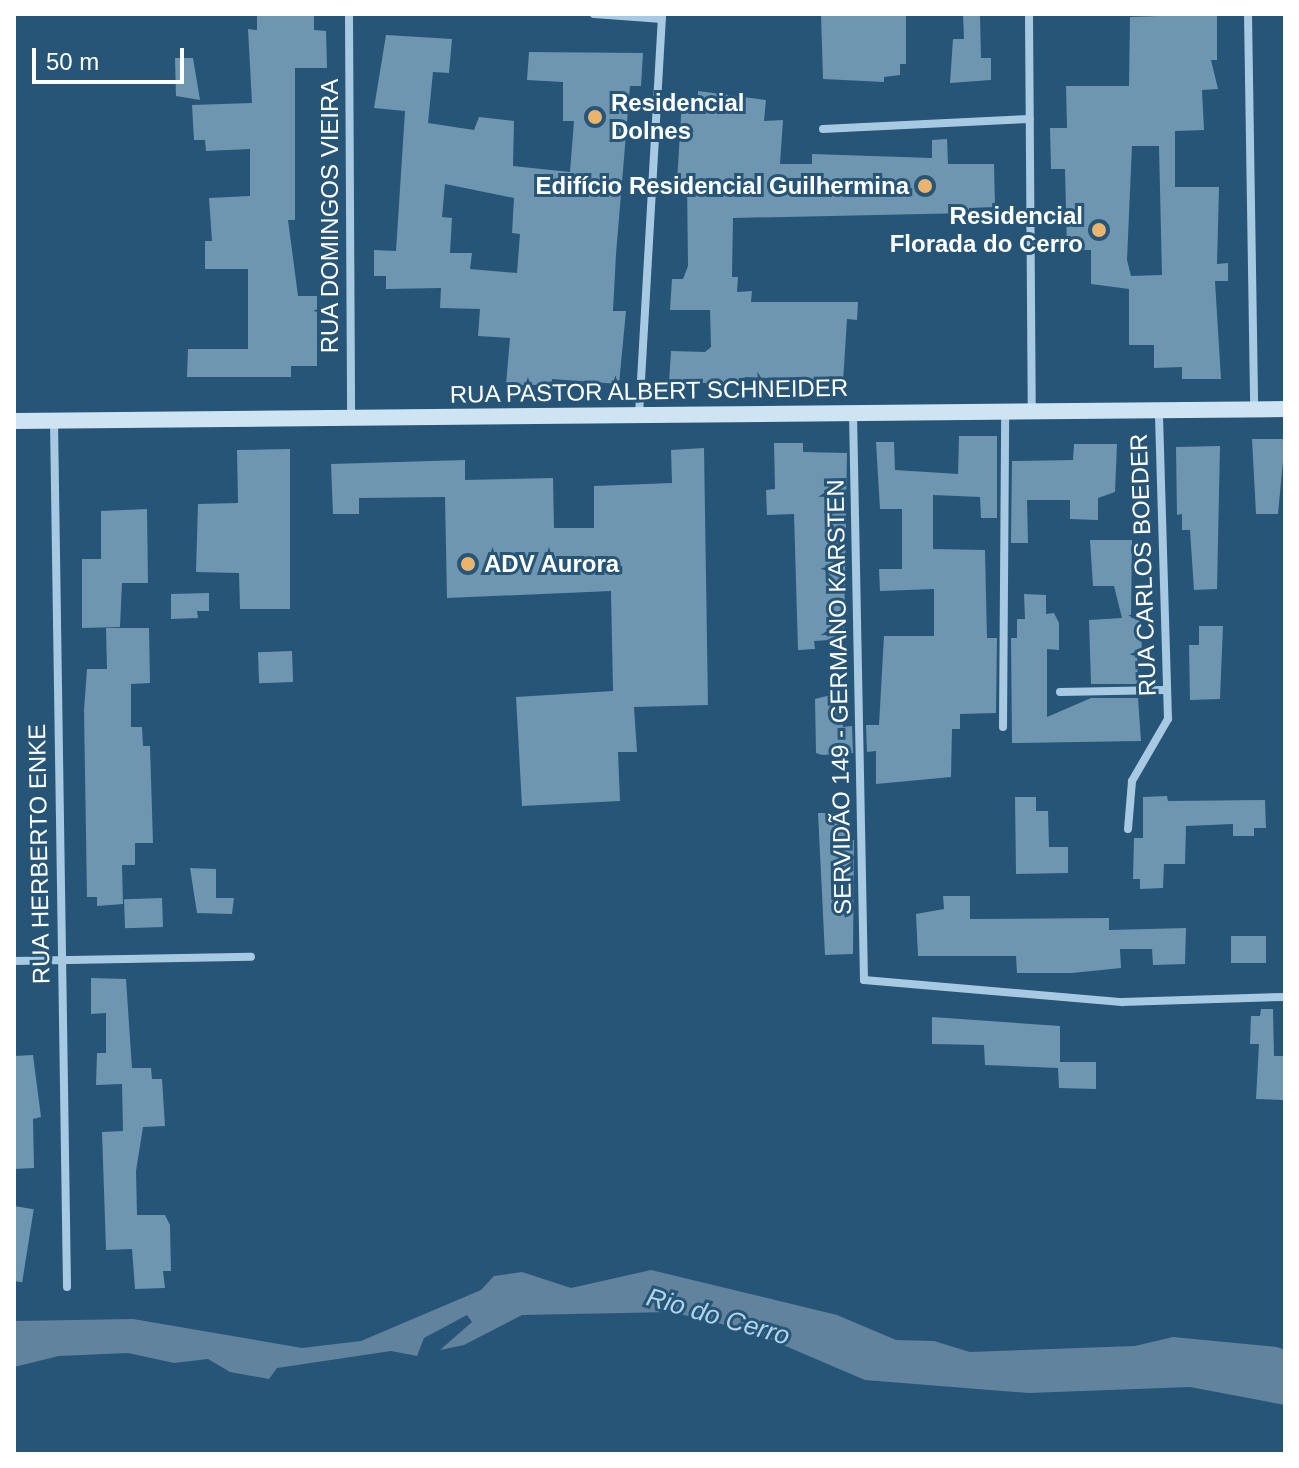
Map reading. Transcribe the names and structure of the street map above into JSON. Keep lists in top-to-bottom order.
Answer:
{
  "streets": {
    "main road": ["RUA PASTOR ALBERT SCHNEIDER"],
    "street": [
      "RUA DOMINGOS VIEIRA",
      "RUA CARLOS BOEDER",
      "SERVIDÃO 149 - GERMANO KARSTEN",
      "RUA HERBERTO ENKE"
    ]
  },
  "crossings": [
    ["RUA DOMINGOS VIEIRA", "RUA PASTOR ALBERT SCHNEIDER"],
    ["RUA PASTOR ALBERT SCHNEIDER", "RUA CARLOS BOEDER"],
    ["RUA PASTOR ALBERT SCHNEIDER", "SERVIDÃO 149 - GERMANO KARSTEN"],
    ["RUA PASTOR ALBERT SCHNEIDER", "RUA HERBERTO ENKE"]
  ],
  "water": ["Rio do Cerro"],
  "places": [
    "Residencial Dolnes",
    "Edifício Residencial Guilhermina",
    "Residencial Florada do Cerro",
    "ADV Aurora"
  ],
  "scale_bar": "50 m"
}
